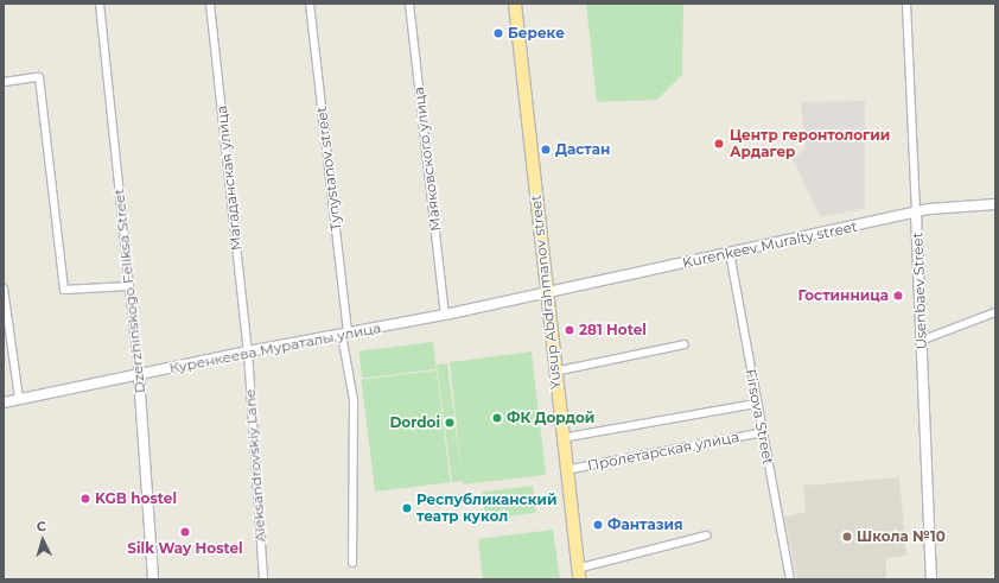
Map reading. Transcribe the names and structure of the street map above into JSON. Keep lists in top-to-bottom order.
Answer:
{
  "streets": {
    "main road": ["Yusup Abdrahmanov street"],
    "street": [
      "Маяковского улица",
      "Tynystanov street",
      "Магаданская улица",
      "Kurenkeev Muralty street",
      "Dzerzhinskogo Feliksa Street",
      "Usenbaev Street",
      "Куренкеева Мураталы улица",
      "Firsova Street",
      "Пролетарская улица",
      "Aleksandrovskiy Lane"
    ]
  },
  "crossings": [
    ["Маяковского улица", "Куренкеева Мураталы улица"],
    ["Tynystanov street", "Куренкеева Мураталы улица"],
    ["Магаданская улица", "Куренкеева Мураталы улица"],
    ["Магаданская улица", "Aleksandrovskiy Lane"],
    ["Kurenkeev Muralty street", "Usenbaev Street"],
    ["Kurenkeev Muralty street", "Yusup Abdrahmanov street"],
    ["Kurenkeev Muralty street", "Куренкеева Мураталы улица"],
    ["Kurenkeev Muralty street", "Firsova Street"],
    ["Dzerzhinskogo Feliksa Street", "Куренкеева Мураталы улица"],
    ["Yusup Abdrahmanov street", "Куренкеева Мураталы улица"],
    ["Yusup Abdrahmanov street", "Пролетарская улица"],
    ["Куренкеева Мураталы улица", "Aleksandrovskiy Lane"],
    ["Firsova Street", "Пролетарская улица"]
  ],
  "places": [
    "Береке",
    "Центр геронтологии Ардагер",
    "Дастан",
    "Гостинница",
    "281 Hotel",
    "ФК Дордой",
    "Dordoi",
    "KGB hostel",
    "Республиканский театр кукол",
    "Фантазия",
    "Silk Way Hostel",
    "Школа №10"
  ],
  "north": "top"
}
